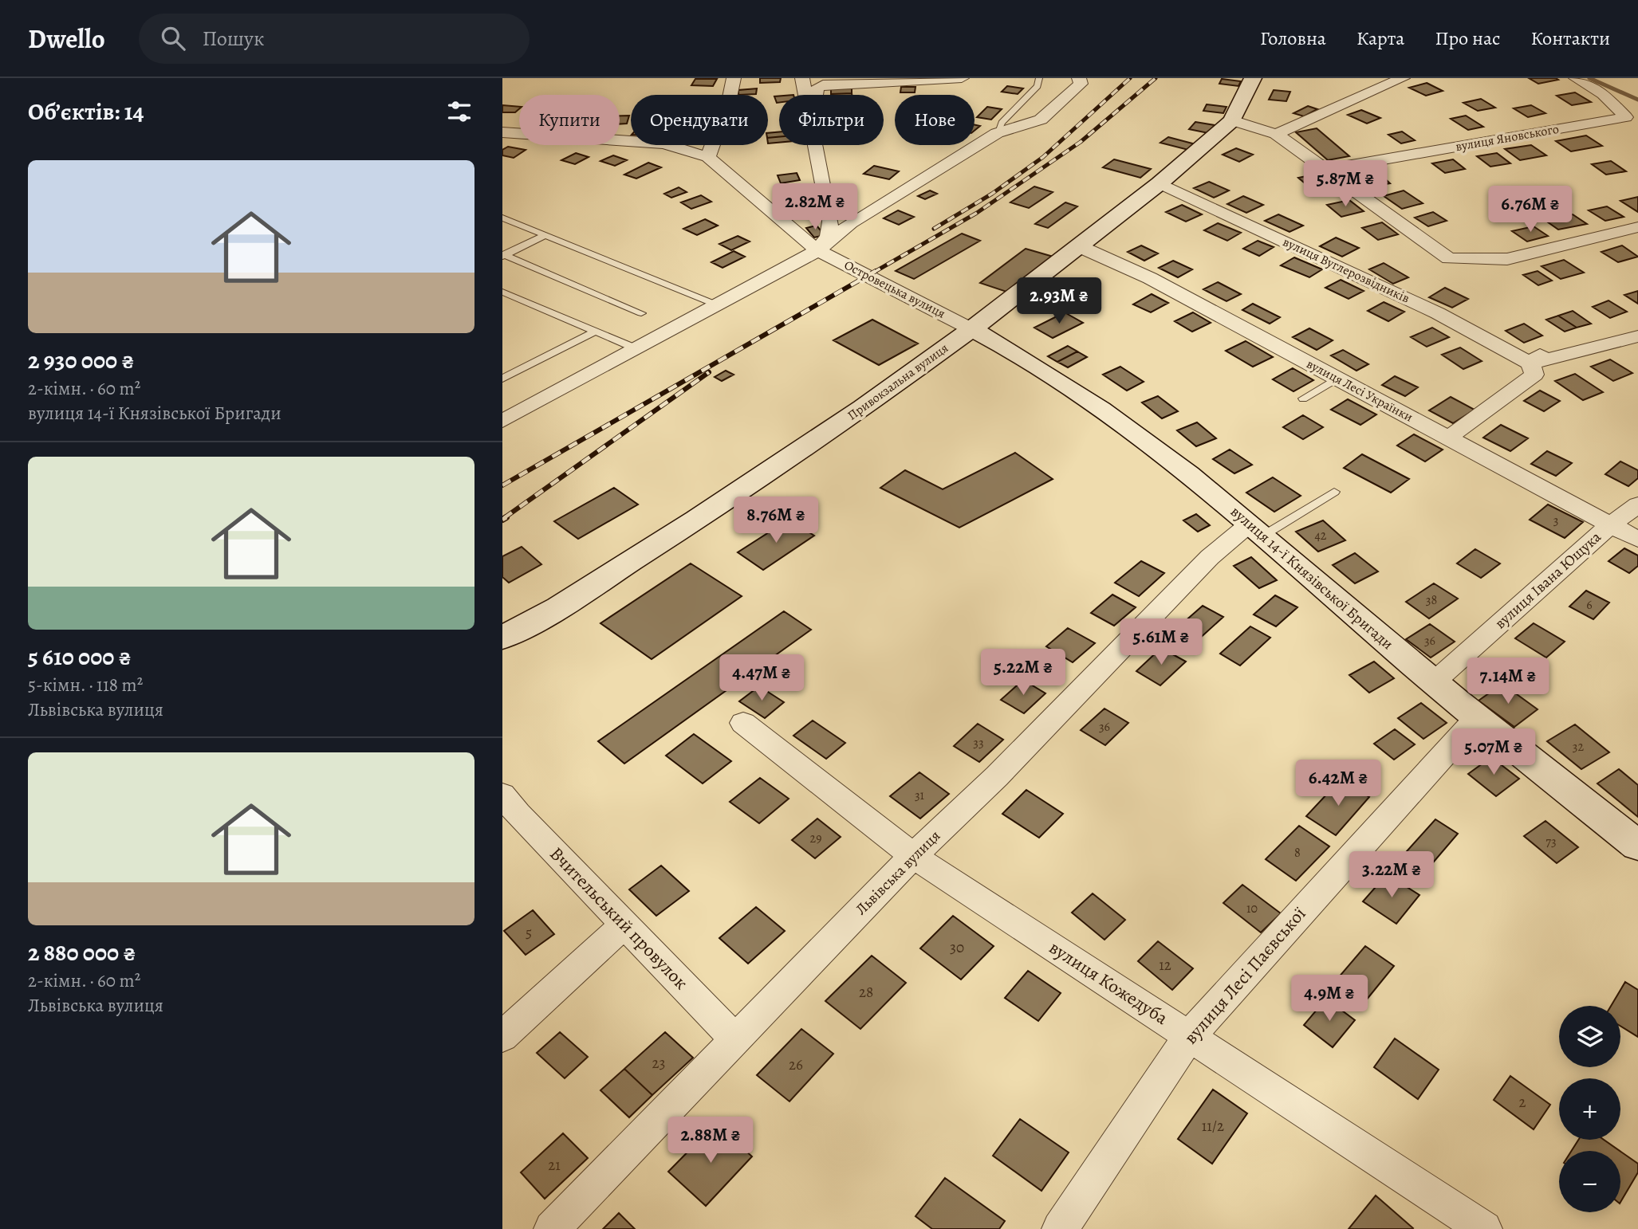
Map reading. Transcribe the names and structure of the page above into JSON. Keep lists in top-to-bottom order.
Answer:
{
  "streets": {
    "street": [
      "вулиця Яновського",
      "вулиця Вуглерозвідників",
      "Островецька вулиця",
      "Привокзальна вулиця",
      "вулиця Лесі Українки",
      "вулиця 14-ї Князівської Бригади",
      "вулиця Івана Ющука",
      "Львівська вулиця",
      "Вчительський провулок",
      "вулиця Лесі Паєвської",
      "вулиця Кожедуба"
    ]
  },
  "crossings": [
    ["вулиця Вуглерозвідників", "Привокзальна вулиця"],
    ["Островецька вулиця", "Привокзальна вулиця"],
    ["Островецька вулиця", "вулиця 14-ї Князівської Бригади"],
    ["Привокзальна вулиця", "вулиця Лесі Українки"],
    ["Привокзальна вулиця", "вулиця 14-ї Князівської Бригади"],
    ["вулиця Лесі Українки", "вулиця Івана Ющука"],
    ["вулиця 14-ї Князівської Бригади", "вулиця Івана Ющука"],
    ["вулиця 14-ї Князівської Бригади", "Львівська вулиця"],
    ["вулиця 14-ї Князівської Бригади", "вулиця Лесі Паєвської"],
    ["Львівська вулиця", "Вчительський провулок"],
    ["Львівська вулиця", "вулиця Кожедуба"],
    ["вулиця Лесі Паєвської", "вулиця Кожедуба"]
  ],
  "house_numbers": [
    "3",
    "42",
    "38",
    "6",
    "36",
    "36",
    "33",
    "32",
    "31",
    "29",
    "73",
    "8",
    "10",
    "5",
    "30",
    "12",
    "28",
    "23",
    "26",
    "2",
    "11/2",
    "21"
  ],
  "page": {
    "header": "Dwello",
    "search": "Пошук",
    "nav": [
      "Головна",
      "Карта",
      "Про нас",
      "Контакти"
    ],
    "heading": "Об’єктів: 14",
    "chip": [
      "Купити",
      "Орендувати",
      "Фільтри",
      "Нове"
    ],
    "list": [
      {
        "name": "2 930 000 ₴",
        "note": "2-кімн. · 60 m² · вулиця 14-ї Князівської Бригади"
      },
      {
        "name": "5 610 000 ₴",
        "note": "5-кімн. · 118 m² · Львівська вулиця"
      },
      {
        "name": "2 880 000 ₴",
        "note": "2-кімн. · 60 m² · Львівська вулиця"
      }
    ],
    "price": [
      "5.87M ₴",
      "2.82M ₴",
      "6.76M ₴",
      "2.93M ₴",
      "8.76M ₴",
      "5.61M ₴",
      "5.22M ₴",
      "4.47M ₴",
      "7.14M ₴",
      "5.07M ₴",
      "6.42M ₴",
      "3.22M ₴",
      "4.9M ₴",
      "2.88M ₴"
    ],
    "map_buttons": ["+", "−"]
  }
}
